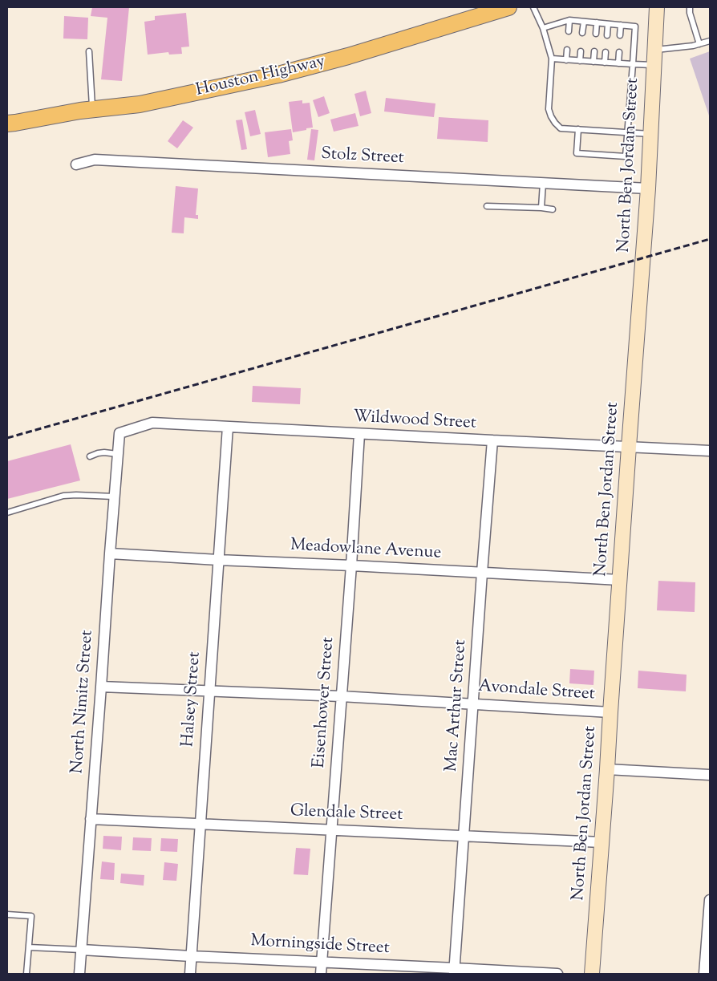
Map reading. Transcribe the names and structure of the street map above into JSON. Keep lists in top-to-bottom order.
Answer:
{
  "streets": {
    "main road": ["Houston Highway"],
    "street": [
      "Stolz Street",
      "North Ben Jordan Street",
      "Wildwood Street",
      "Meadowlane Avenue",
      "Avondale Street",
      "Halsey Street",
      "North Nimitz Street",
      "Eisenhower Street",
      "Mac Arthur Street",
      "Glendale Street",
      "Morningside Street"
    ]
  },
  "crossings": [
    ["Stolz Street", "North Ben Jordan Street"],
    ["North Ben Jordan Street", "Wildwood Street"],
    ["North Ben Jordan Street", "Meadowlane Avenue"],
    ["North Ben Jordan Street", "Avondale Street"],
    ["North Ben Jordan Street", "Glendale Street"],
    ["Wildwood Street", "Halsey Street"],
    ["Wildwood Street", "North Nimitz Street"],
    ["Wildwood Street", "Eisenhower Street"],
    ["Wildwood Street", "Mac Arthur Street"],
    ["Meadowlane Avenue", "Halsey Street"],
    ["Meadowlane Avenue", "North Nimitz Street"],
    ["Meadowlane Avenue", "Eisenhower Street"],
    ["Meadowlane Avenue", "Mac Arthur Street"],
    ["Avondale Street", "Halsey Street"],
    ["Avondale Street", "North Nimitz Street"],
    ["Avondale Street", "Eisenhower Street"],
    ["Avondale Street", "Mac Arthur Street"],
    ["Halsey Street", "Glendale Street"],
    ["Halsey Street", "Morningside Street"],
    ["North Nimitz Street", "Glendale Street"],
    ["North Nimitz Street", "Morningside Street"],
    ["Eisenhower Street", "Glendale Street"],
    ["Eisenhower Street", "Morningside Street"],
    ["Mac Arthur Street", "Glendale Street"],
    ["Mac Arthur Street", "Morningside Street"]
  ]
}
